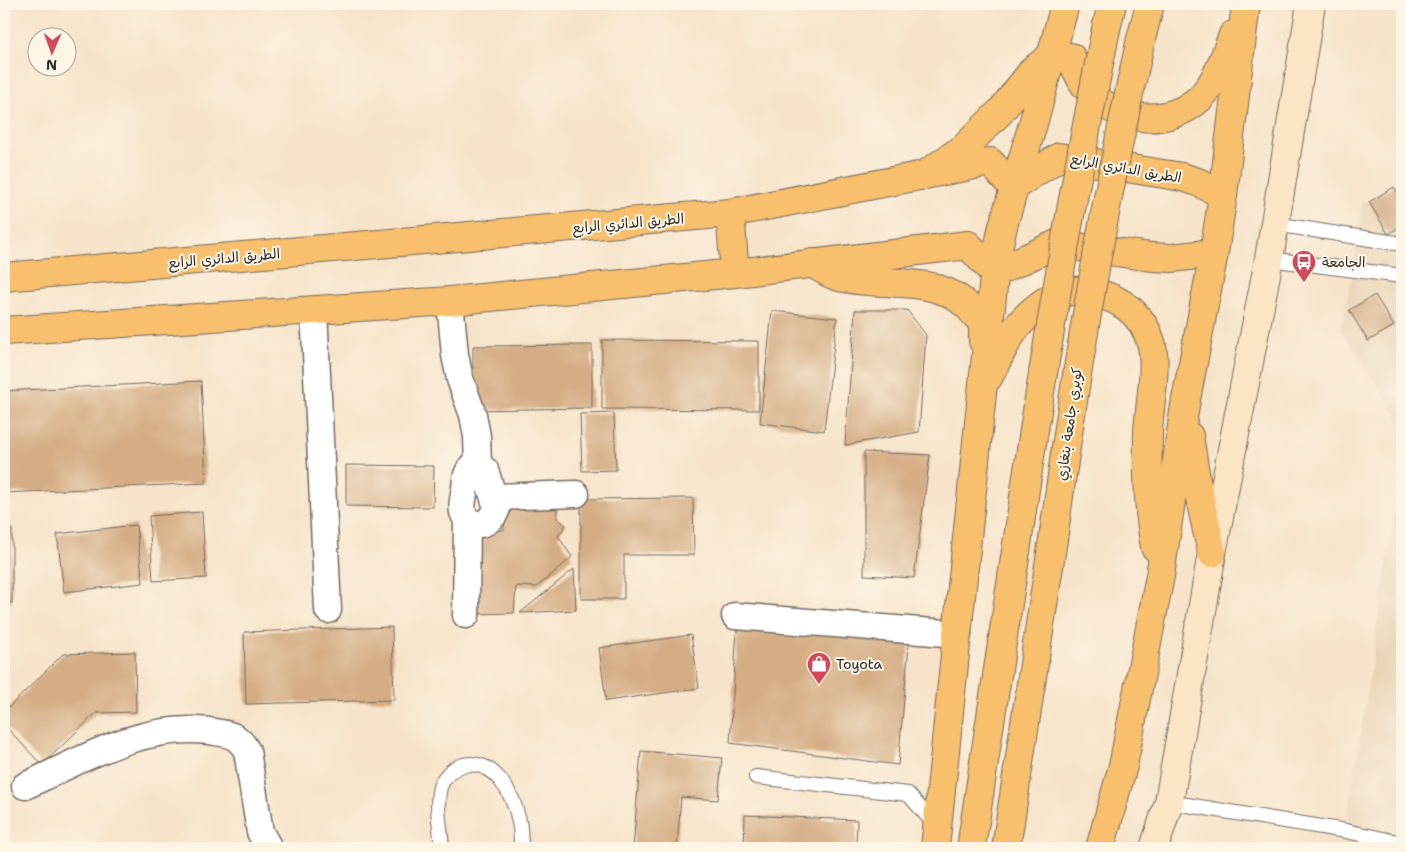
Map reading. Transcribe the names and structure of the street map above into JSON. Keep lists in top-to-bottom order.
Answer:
{
  "streets": {
    "main road": ["الطريق الدائري الرابع", "كوبري جامعة بنغازي"]
  },
  "places": {
    "bus stop": ["الجامعة"],
    "shop": ["Toyota"]
  },
  "north": "bottom"
}
